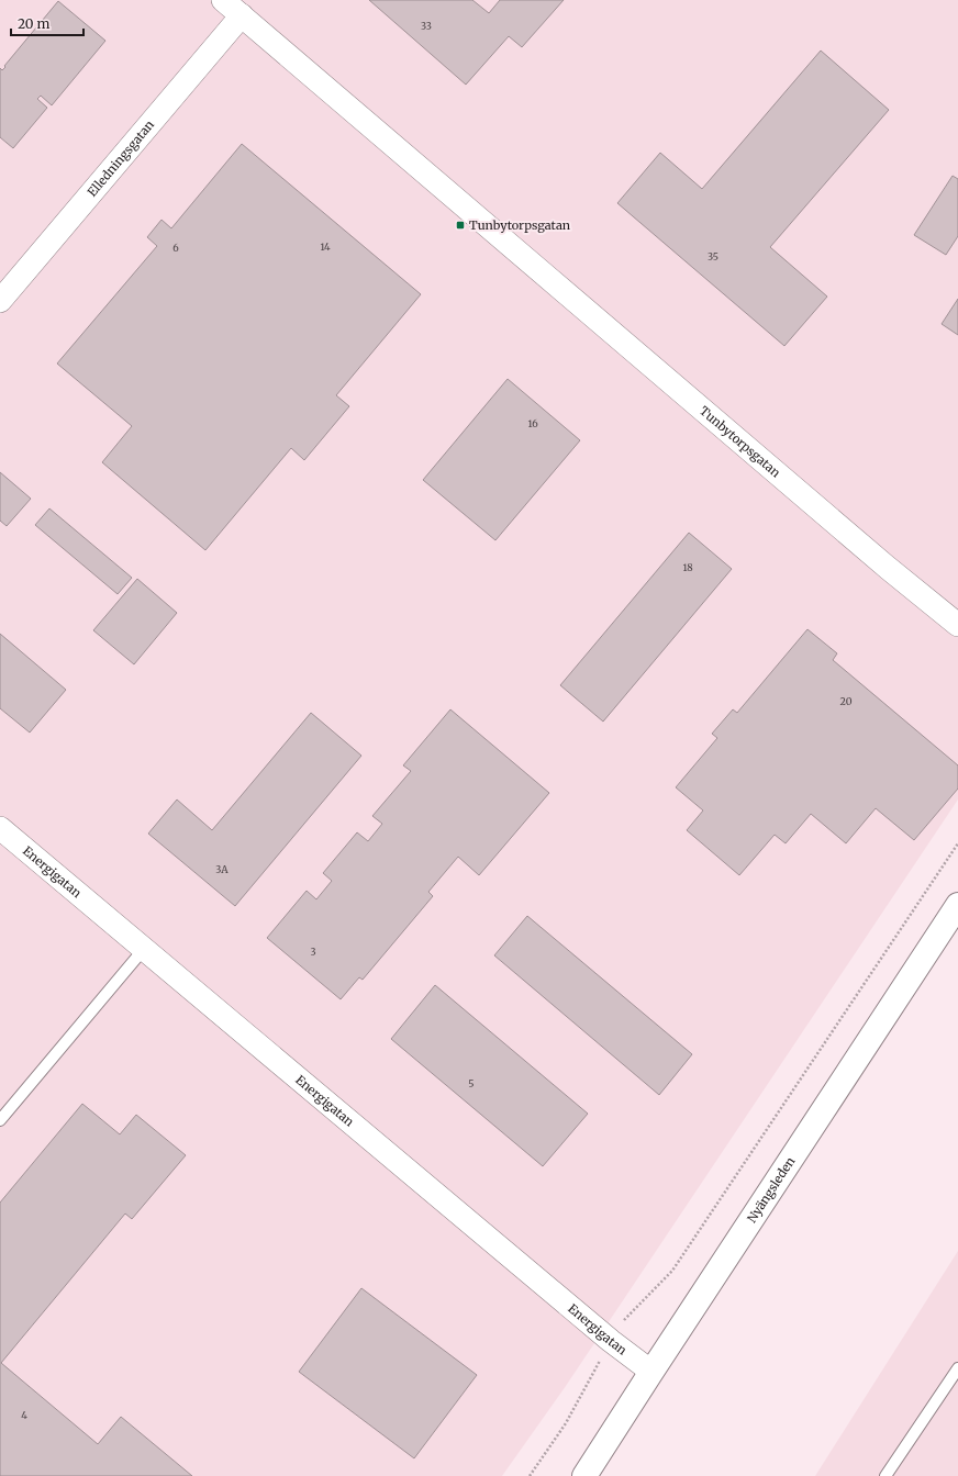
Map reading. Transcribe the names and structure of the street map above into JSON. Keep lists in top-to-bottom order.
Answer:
{
  "streets": {
    "street": [
      "Elledningsgatan",
      "Tunbytorpsgatan",
      "Energigatan",
      "Nyängsleden"
    ]
  },
  "crossings": [
    ["Elledningsgatan", "Tunbytorpsgatan"],
    ["Energigatan", "Nyängsleden"]
  ],
  "places": {
    "transit": ["Tunbytorpsgatan"]
  },
  "house_numbers": [
    "33",
    "14",
    "6",
    "35",
    "16",
    "18",
    "20",
    "3A",
    "3",
    "5",
    "4"
  ],
  "scale_bar": "20 m"
}
